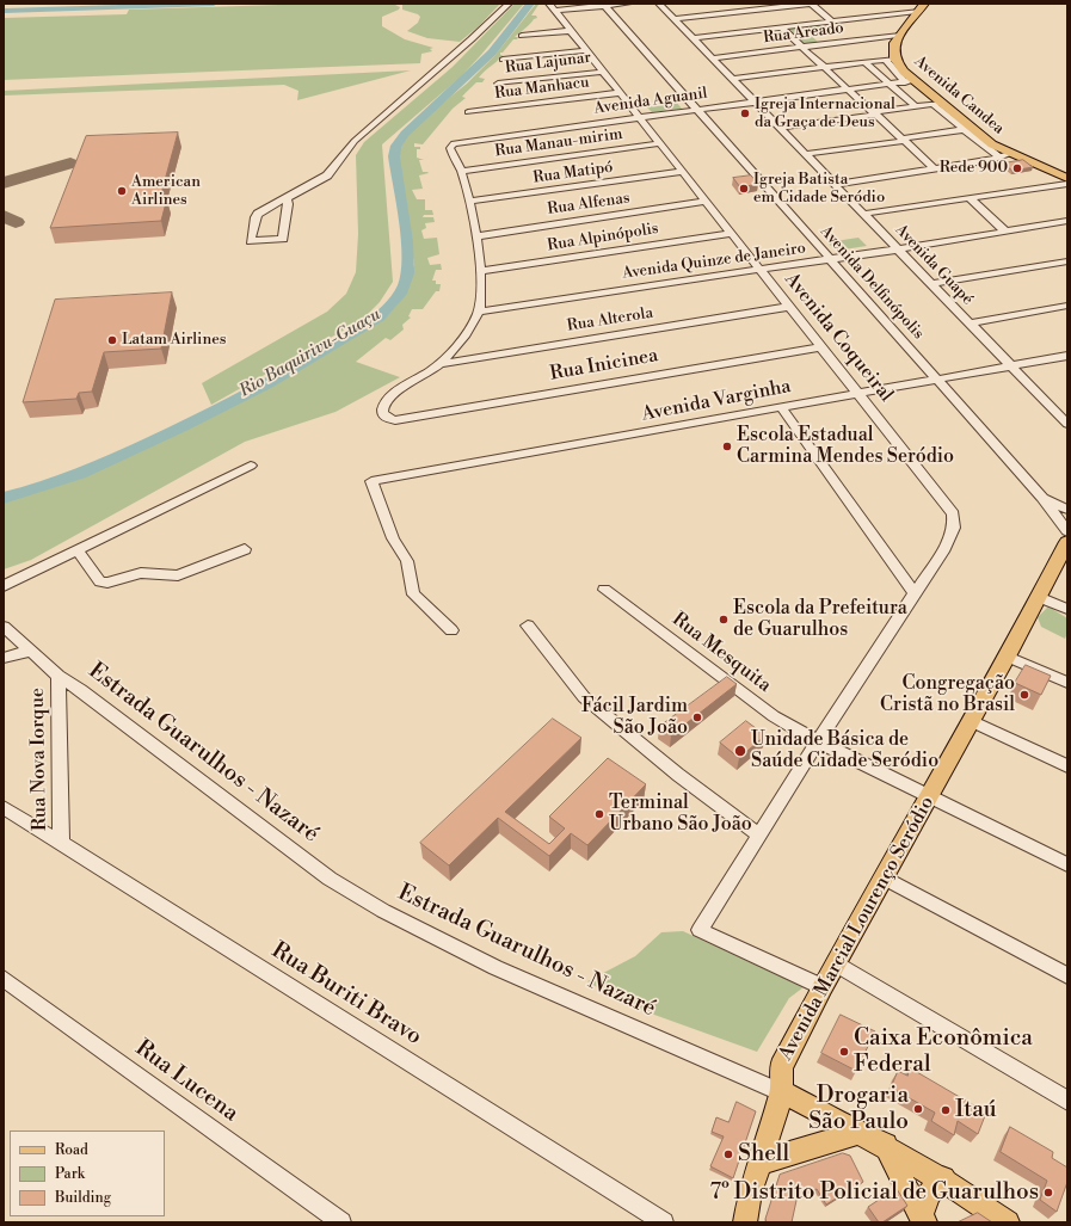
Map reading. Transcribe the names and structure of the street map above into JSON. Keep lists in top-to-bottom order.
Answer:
{
  "streets": {
    "main road": ["Avenida Candea", "Avenida Marcial Lourenço Seródio"],
    "street": [
      "Rua Areado",
      "Rua Lajunar",
      "Rua Manhacu",
      "Avenida Aguanil",
      "Rua Manau-mirim",
      "Rua Matipó",
      "Rua Alfenas",
      "Rua Alpinópolis",
      "Avenida Quinze de Janeiro",
      "Avenida Guapé",
      "Avenida Delfinópolis",
      "Rua Alterola",
      "Avenida Coqueiral",
      "Rua Inicinea",
      "Avenida Varginha",
      "Rua Mesquita",
      "Estrada Guarulhos - Nazaré",
      "Rua Nova Iorque",
      "Rua Buriti Bravo",
      "Rua Lucena"
    ]
  },
  "crossings": [
    ["Rua Areado", "Avenida Candea"],
    ["Rua Areado", "Avenida Guapé"],
    ["Rua Lajunar", "Avenida Coqueiral"],
    ["Rua Manhacu", "Avenida Coqueiral"],
    ["Avenida Candea", "Avenida Aguanil"],
    ["Avenida Aguanil", "Rua Manau-mirim"],
    ["Avenida Aguanil", "Avenida Guapé"],
    ["Avenida Aguanil", "Avenida Delfinópolis"],
    ["Avenida Aguanil", "Avenida Coqueiral"],
    ["Rua Manau-mirim", "Avenida Coqueiral"],
    ["Rua Matipó", "Avenida Coqueiral"],
    ["Rua Alfenas", "Avenida Coqueiral"],
    ["Rua Alpinópolis", "Avenida Coqueiral"],
    ["Avenida Quinze de Janeiro", "Avenida Guapé"],
    ["Avenida Quinze de Janeiro", "Avenida Delfinópolis"],
    ["Avenida Quinze de Janeiro", "Avenida Coqueiral"],
    ["Avenida Guapé", "Avenida Varginha"],
    ["Avenida Delfinópolis", "Avenida Varginha"],
    ["Rua Alterola", "Avenida Coqueiral"],
    ["Rua Alterola", "Rua Inicinea"],
    ["Avenida Coqueiral", "Rua Inicinea"],
    ["Avenida Coqueiral", "Avenida Varginha"],
    ["Avenida Coqueiral", "Rua Mesquita"],
    ["Avenida Coqueiral", "Avenida Marcial Lourenço Seródio"],
    ["Rua Mesquita", "Avenida Marcial Lourenço Seródio"],
    ["Estrada Guarulhos - Nazaré", "Rua Nova Iorque"],
    ["Estrada Guarulhos - Nazaré", "Avenida Marcial Lourenço Seródio"],
    ["Rua Nova Iorque", "Rua Buriti Bravo"]
  ],
  "water": ["Rio Baquirivu-Guaçu"],
  "places": [
    "Igreja Internacional da Graça de Deus",
    "Rede 900",
    "Igreja Batista em Cidade Seródio",
    "American Airlines",
    "Latam Airlines",
    "Escola Estadual Carmina Mendes Seródio",
    "Escola da Prefeitura de Guarulhos",
    "Congregação Cristã no Brasil",
    "Fácil Jardim São João",
    "Unidade Básica de Saúde Cidade Seródio",
    "Terminal Urbano São João",
    "Caixa Econômica Federal",
    "Drogaria São Paulo",
    "Itaú",
    "Shell",
    "7º Distrito Policial de Guarulhos"
  ],
  "legend": ["Road", "Park", "Building"]
}
